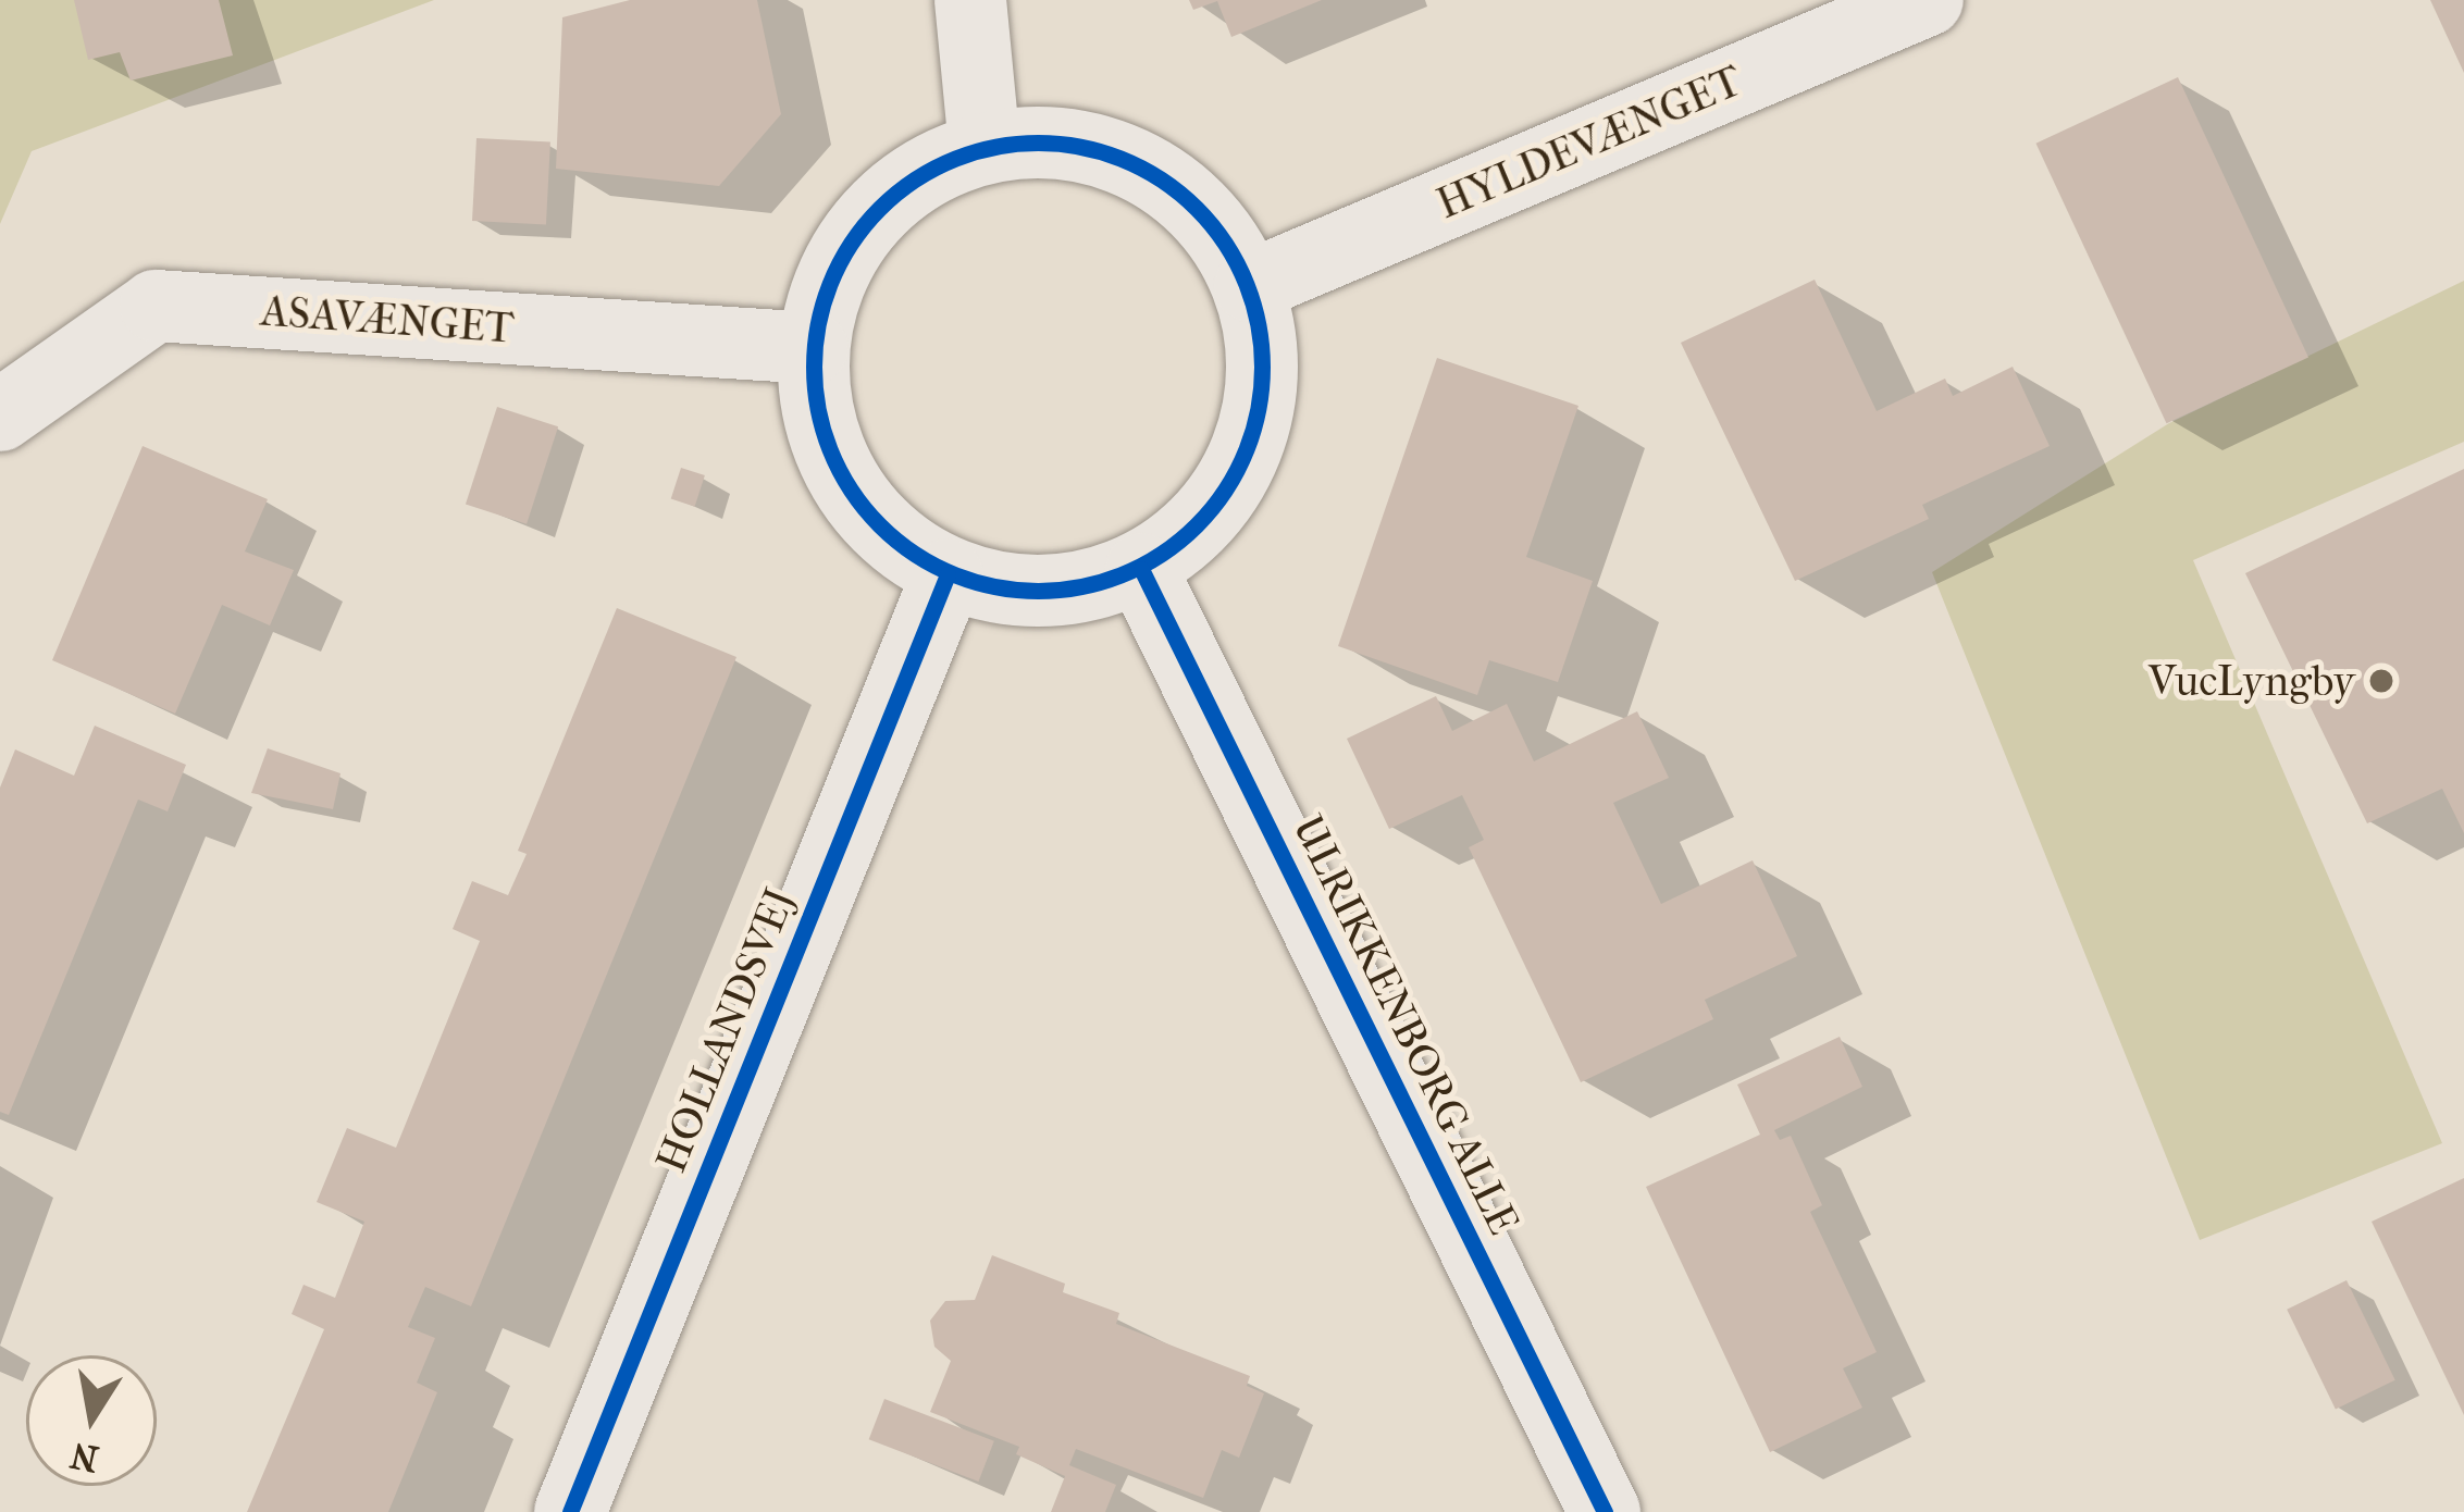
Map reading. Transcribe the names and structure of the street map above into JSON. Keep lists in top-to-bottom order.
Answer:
{
  "streets": {
    "street": [
      "HYLDEVÆNGET",
      "ASAVÆNGET",
      "ULRIKKENBORG ALLE",
      "HOLLANDSVEJ"
    ]
  },
  "crossings": [
    ["HYLDEVÆNGET", "ASAVÆNGET"],
    ["HYLDEVÆNGET", "ULRIKKENBORG ALLE"],
    ["HYLDEVÆNGET", "HOLLANDSVEJ"],
    ["ASAVÆNGET", "ULRIKKENBORG ALLE"],
    ["ASAVÆNGET", "HOLLANDSVEJ"],
    ["ULRIKKENBORG ALLE", "HOLLANDSVEJ"]
  ],
  "places": ["VucLyngby"],
  "north": "bottom"
}
